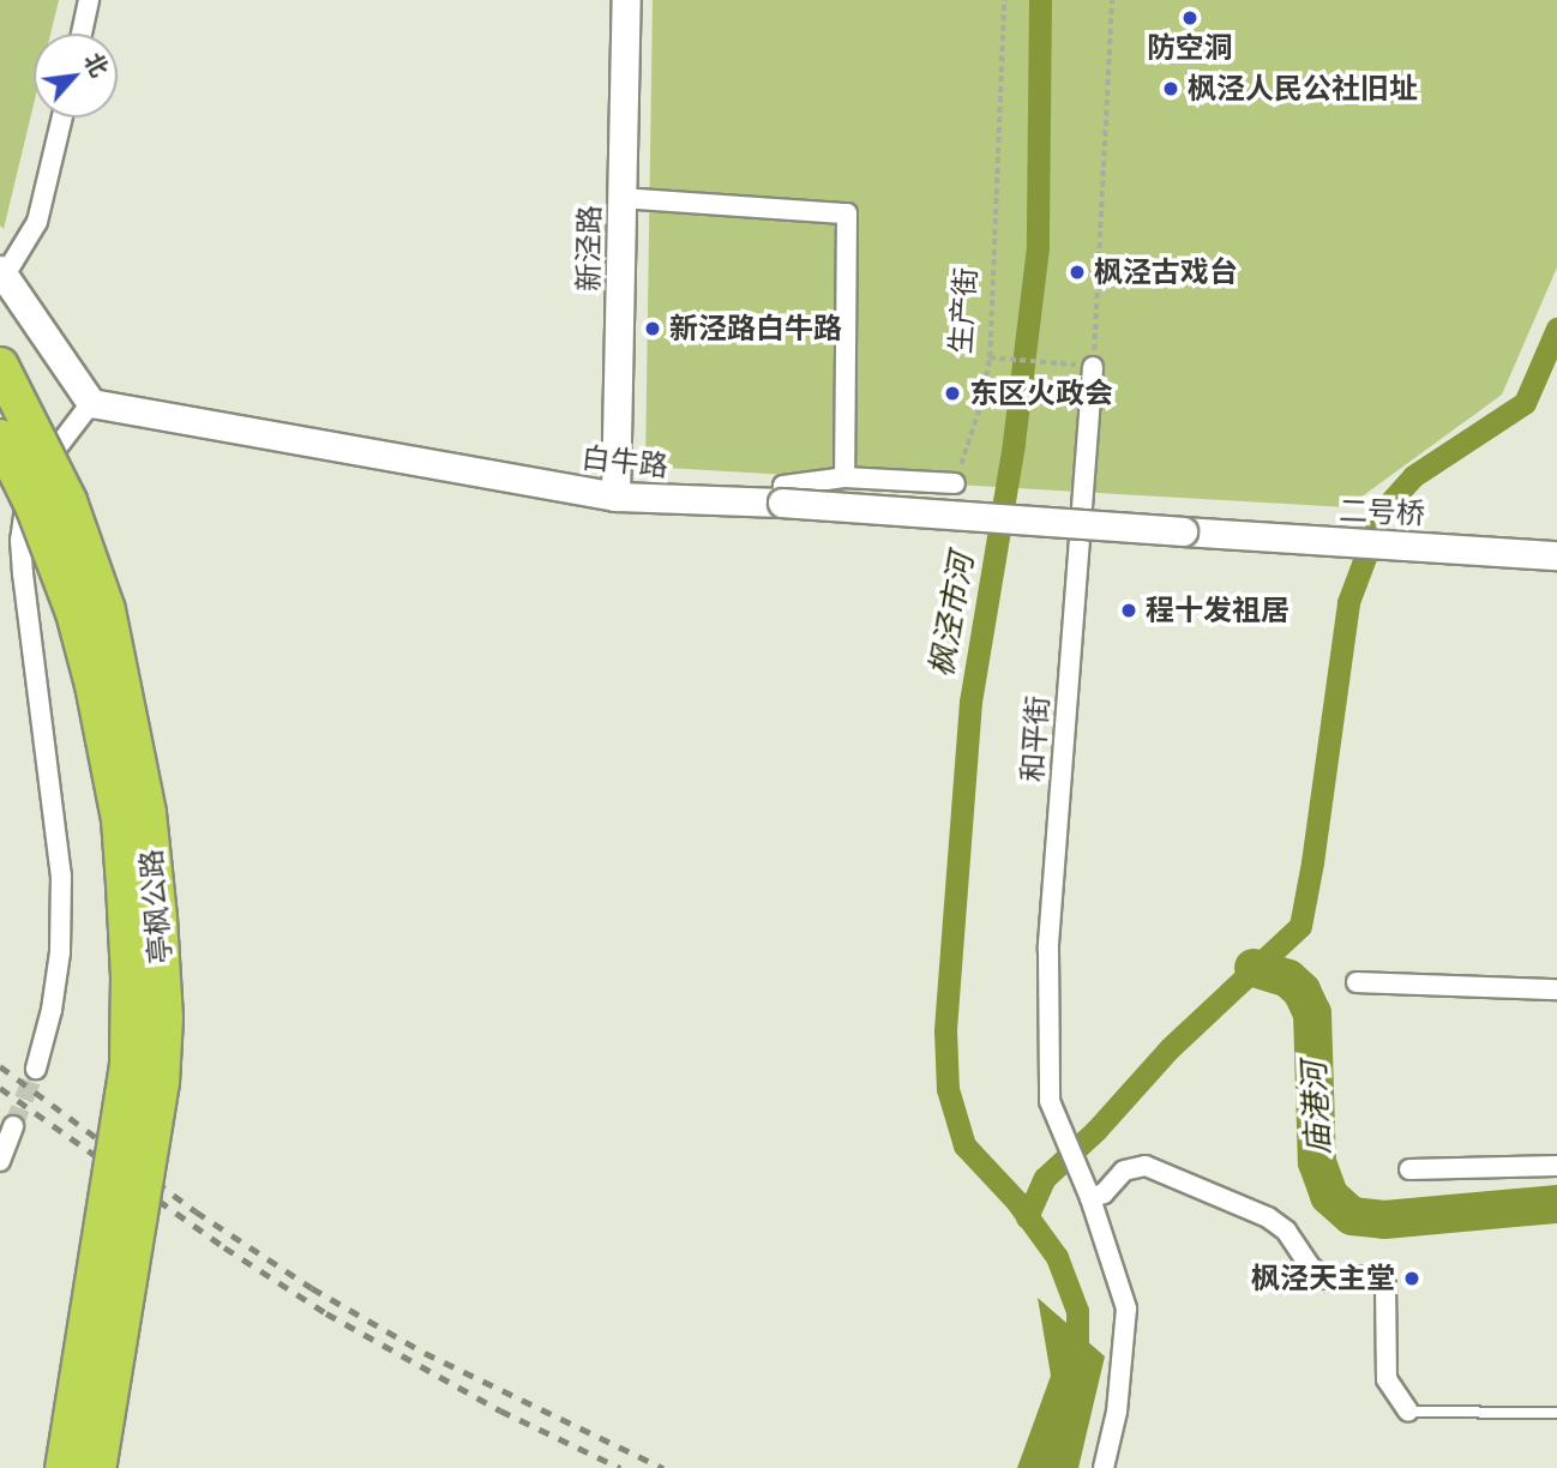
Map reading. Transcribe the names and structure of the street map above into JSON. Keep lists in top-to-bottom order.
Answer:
{
  "streets": {
    "highway": ["亭枫公路"],
    "street": [
      "新泾路",
      "白牛路",
      "二号桥",
      "和平街"
    ],
    "path": ["生产街"]
  },
  "crossings": [
    ["新泾路", "白牛路"],
    ["白牛路", "二号桥"]
  ],
  "water": ["枫泾市河", "庙港河"],
  "places": [
    "防空洞",
    "枫泾人民公社旧址",
    "枫泾古戏台",
    "新泾路白牛路",
    "东区火政会",
    "程十发祖居",
    "枫泾天主堂"
  ],
  "north": "top right"
}
